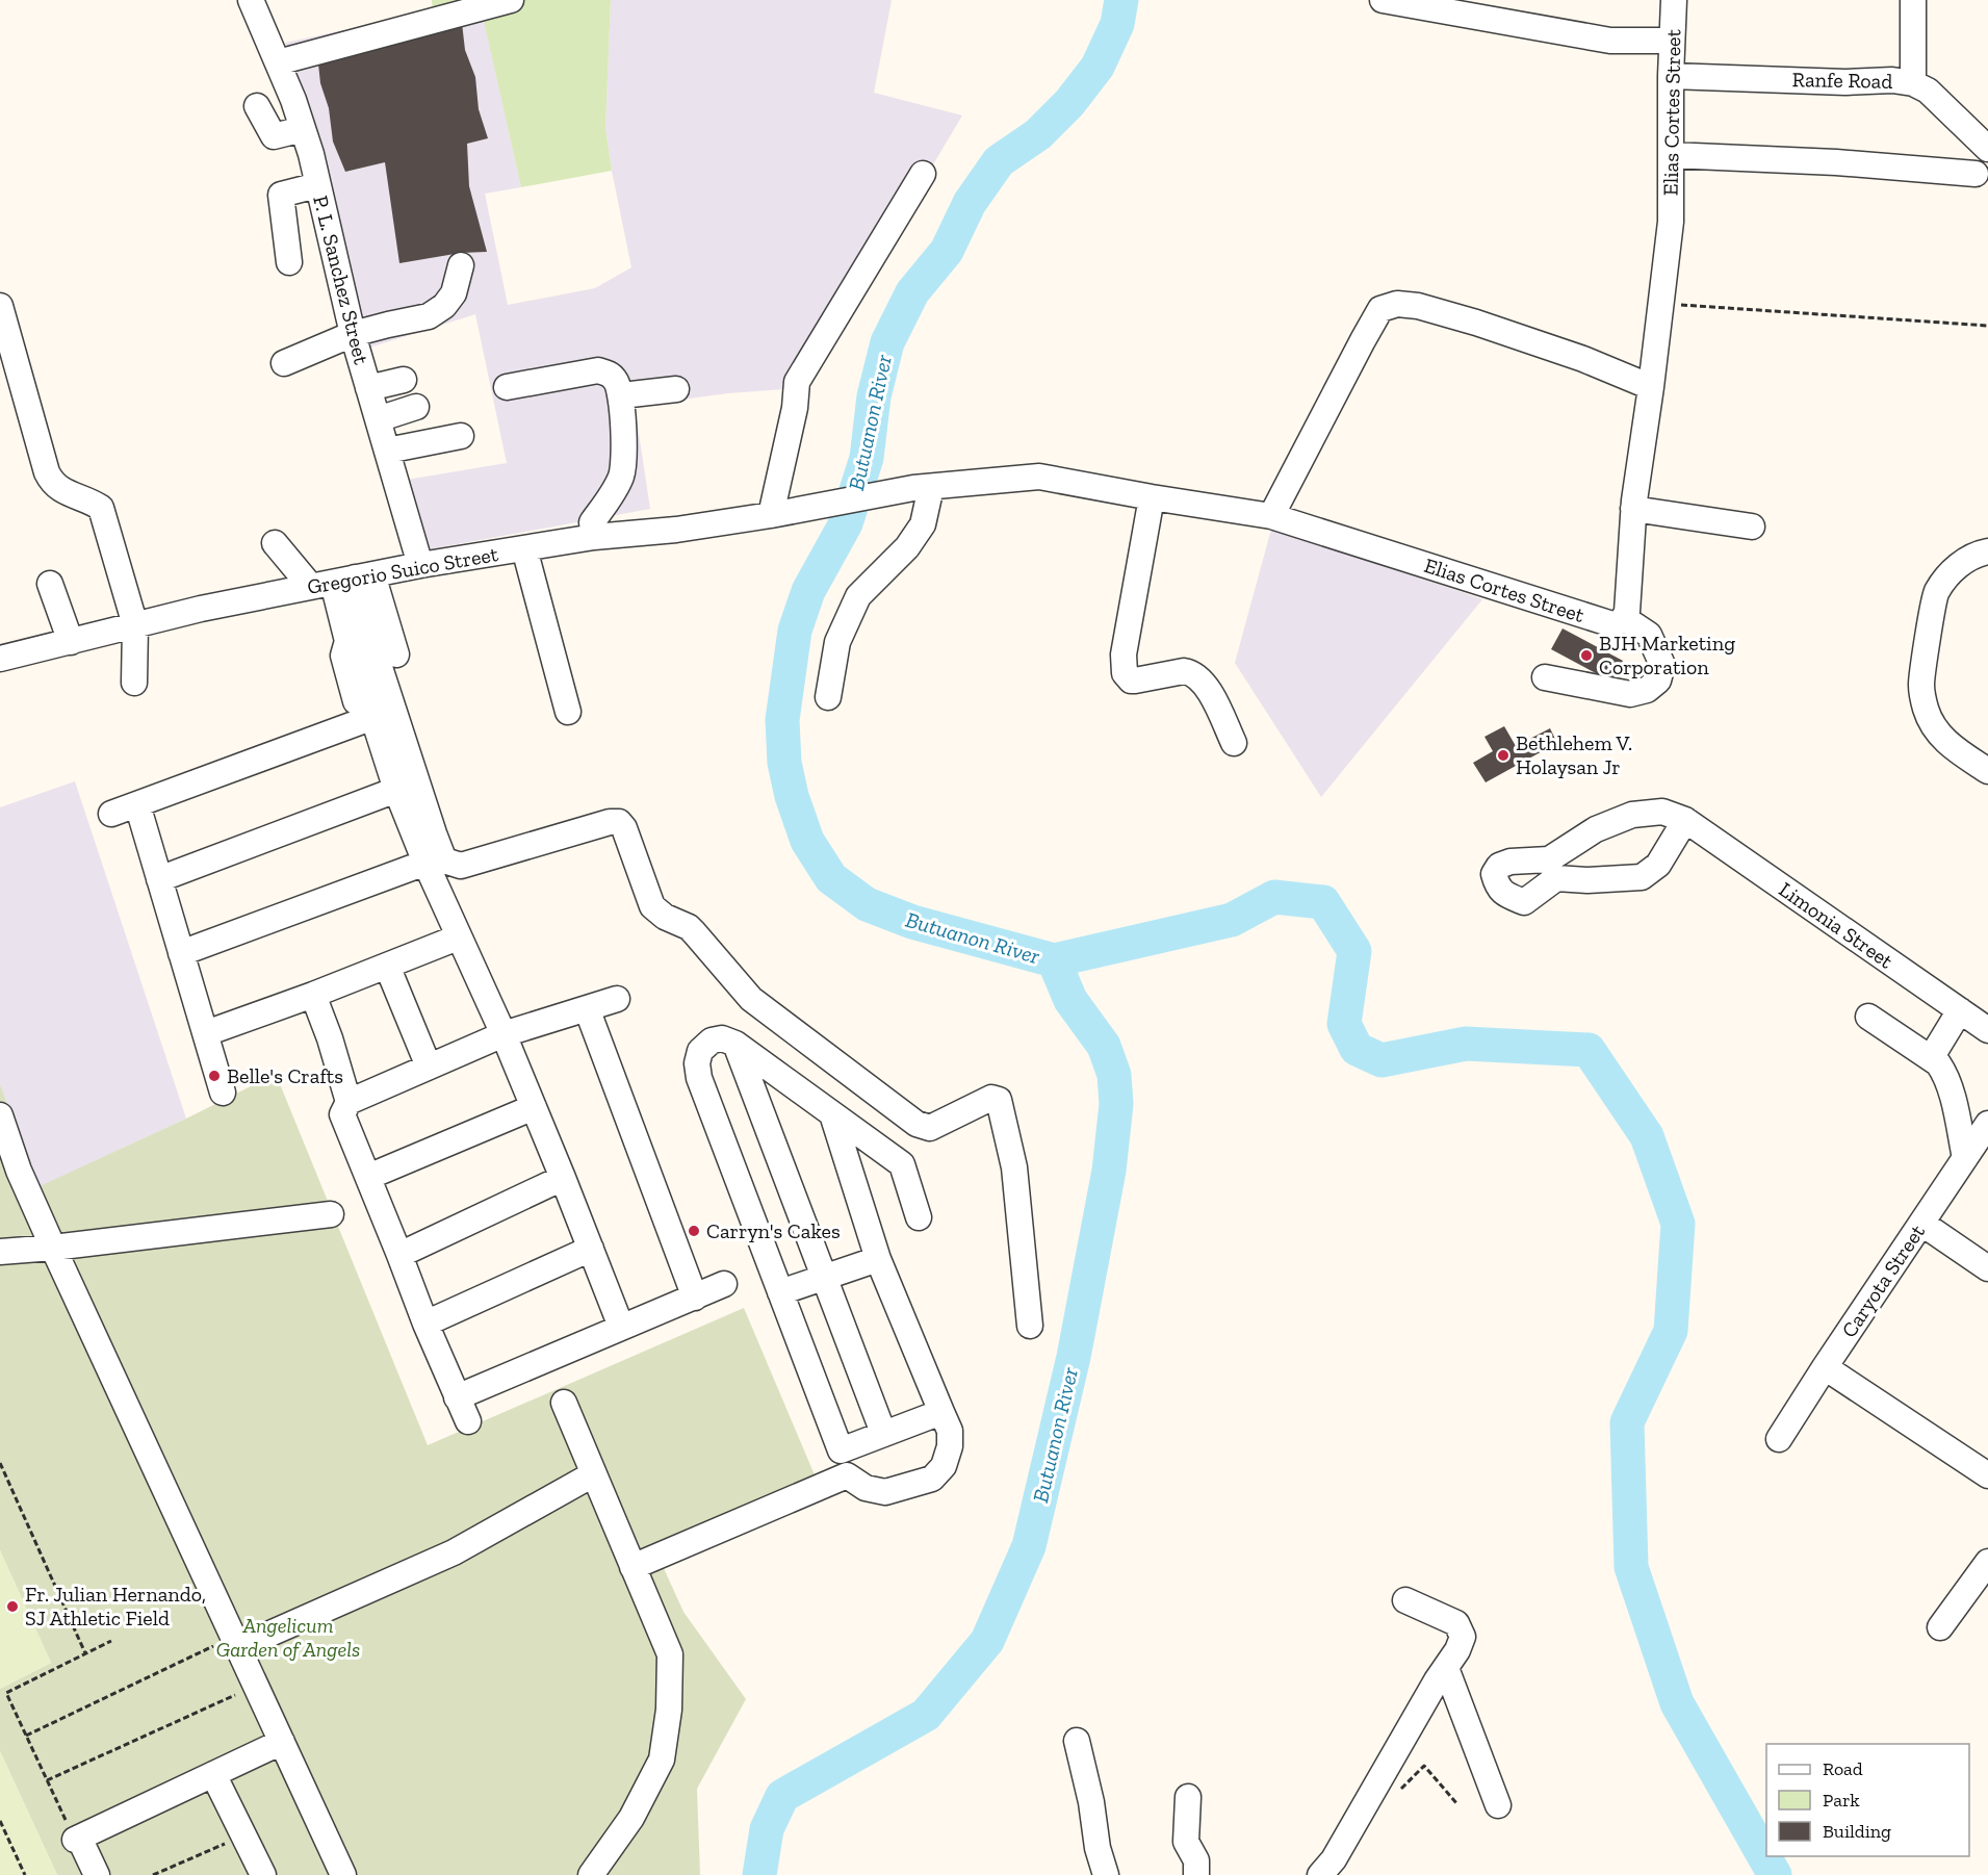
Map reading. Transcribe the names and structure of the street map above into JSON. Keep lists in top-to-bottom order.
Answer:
{
  "streets": {
    "street": [
      "Ranfe Road",
      "Elias Cortes Street",
      "P. L. Sanchez Street",
      "Gregorio Suico Street",
      "Limonia Street",
      "Caryota Street"
    ]
  },
  "crossings": [
    ["Ranfe Road", "Elias Cortes Street"],
    ["Elias Cortes Street", "Gregorio Suico Street"],
    ["P. L. Sanchez Street", "Gregorio Suico Street"]
  ],
  "water": ["Butuanon River"],
  "parks": ["Angelicum Garden of Angels"],
  "places": [
    "BJH Marketing Corporation",
    "Bethlehem V. Holaysan Jr",
    "Belle's Crafts",
    "Carryn's Cakes",
    "Fr. Julian Hernando, SJ Athletic Field"
  ],
  "legend": ["Road", "Park", "Building"]
}
